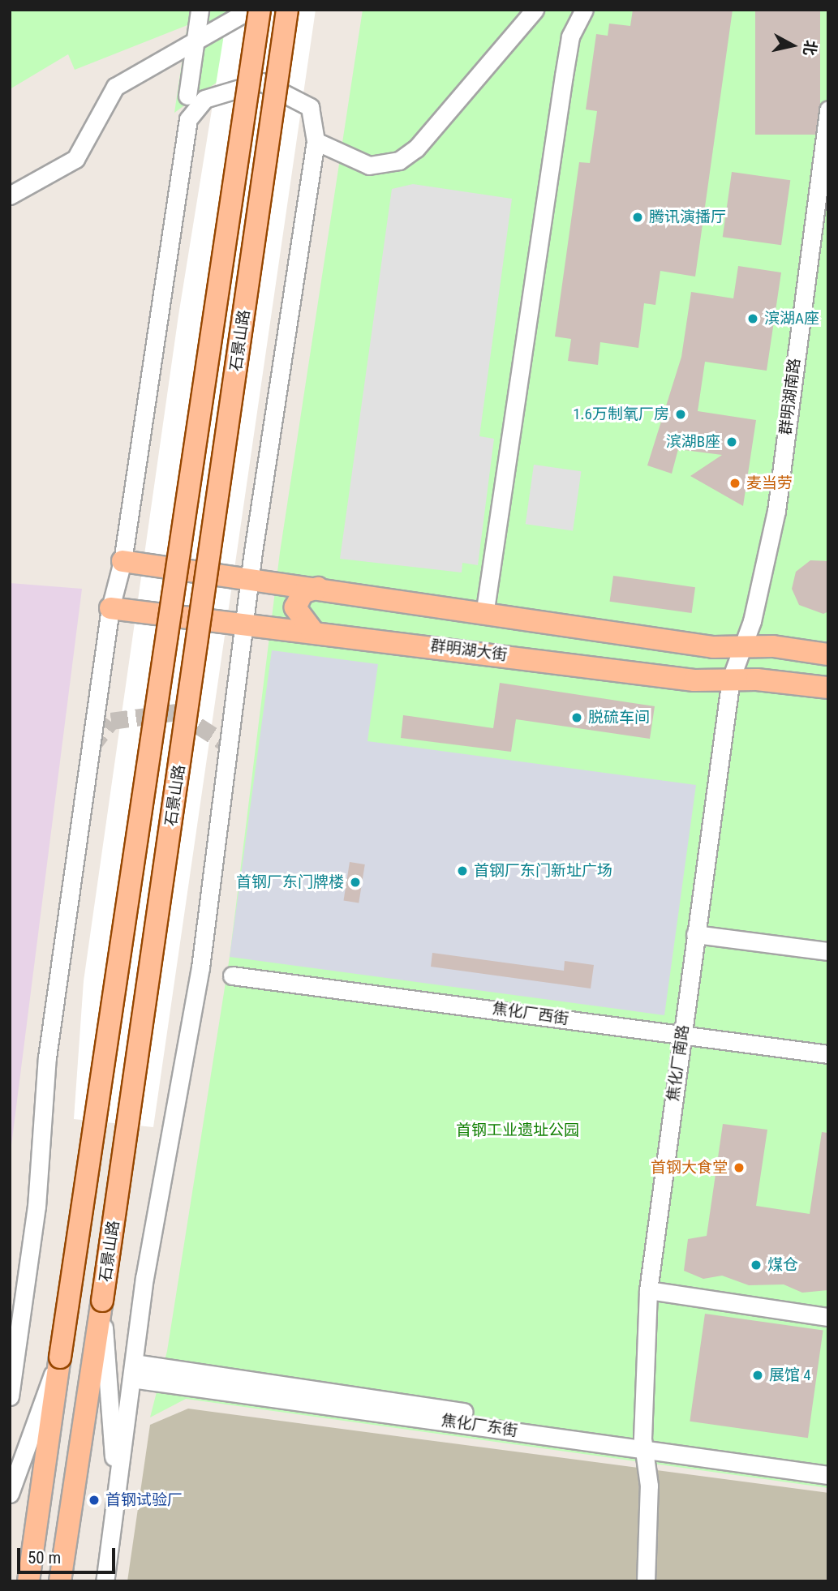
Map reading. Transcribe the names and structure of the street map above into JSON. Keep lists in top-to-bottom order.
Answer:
{
  "streets": {
    "main road": ["石景山路", "群明湖大街"],
    "street": [
      "群明湖南路",
      "焦化厂西街",
      "焦化厂南路",
      "焦化厂东街"
    ]
  },
  "crossings": [
    ["群明湖南路", "群明湖大街"],
    ["群明湖南路", "焦化厂南路"],
    ["群明湖大街", "焦化厂南路"],
    ["焦化厂西街", "焦化厂南路"],
    ["焦化厂南路", "焦化厂东街"]
  ],
  "parks": ["首钢工业遗址公园"],
  "places": [
    "腾讯演播厅",
    "滨湖A座",
    "1.6万制氧厂房",
    "滨湖B座",
    "麦当劳",
    "脱硫车间",
    "首钢厂东门新址广场",
    "首钢厂东门牌楼",
    "首钢大食堂",
    "煤仓",
    "展馆 4",
    "首钢试验厂"
  ],
  "scale_bar": "50 m",
  "north": "right"
}
